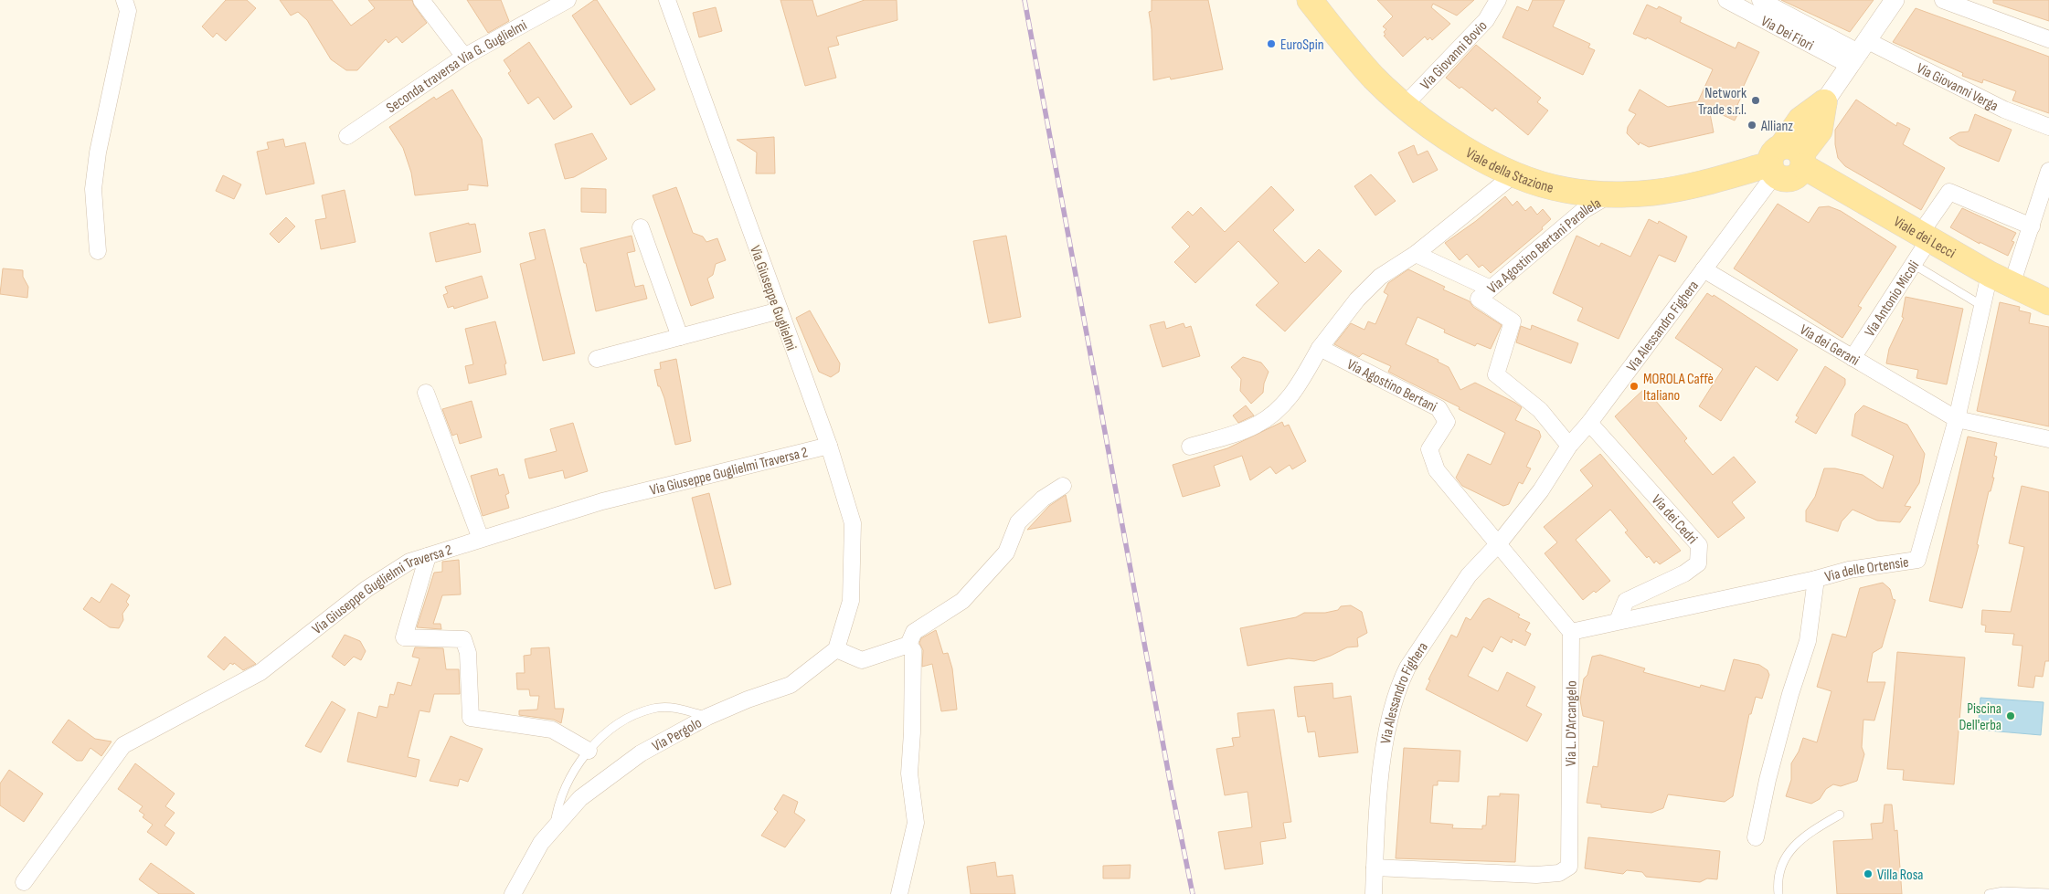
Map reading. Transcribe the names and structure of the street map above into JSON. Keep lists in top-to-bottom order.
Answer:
{
  "streets": {
    "main road": ["Viale della Stazione", "Viale dei Lecci"],
    "street": [
      "Via Dei Fiori",
      "Via Giovanni Bovio",
      "Seconda traversa Via G. Guglielmi",
      "Via Giovanni Verga",
      "Via Agostino Bertani Parallela",
      "Via Giuseppe Guglielmi",
      "Via Antonio Micoli",
      "Via Alessandro Fighera",
      "Via dei Gerani",
      "Via Agostino Bertani",
      "Via Giuseppe Guglielmi Traversa 2",
      "Via dei Cedri",
      "Via delle Ortensie",
      "Via L. D'Arcangelo",
      "Via Pergolo"
    ]
  },
  "crossings": [
    ["Via Dei Fiori", "Via Giovanni Verga"],
    ["Via Giovanni Bovio", "Viale della Stazione"],
    ["Viale della Stazione", "Viale dei Lecci"],
    ["Viale della Stazione", "Via Agostino Bertani Parallela"],
    ["Viale della Stazione", "Via Alessandro Fighera"],
    ["Viale dei Lecci", "Via Antonio Micoli"],
    ["Viale dei Lecci", "Via Alessandro Fighera"],
    ["Viale dei Lecci", "Via delle Ortensie"],
    ["Via Agostino Bertani Parallela", "Via Alessandro Fighera"],
    ["Via Giuseppe Guglielmi", "Via Giuseppe Guglielmi Traversa 2"],
    ["Via Giuseppe Guglielmi", "Via Pergolo"],
    ["Via Antonio Micoli", "Via dei Gerani"],
    ["Via Alessandro Fighera", "Via dei Gerani"],
    ["Via Alessandro Fighera", "Via Agostino Bertani"],
    ["Via Alessandro Fighera", "Via dei Cedri"],
    ["Via Alessandro Fighera", "Via L. D'Arcangelo"],
    ["Via dei Gerani", "Via delle Ortensie"]
  ],
  "places": [
    "EuroSpin",
    "Network Trade s.r.l.",
    "Allianz",
    "MOROLA Caffè Italiano",
    "Piscina Dell'erba",
    "Villa Rosa"
  ]
}
